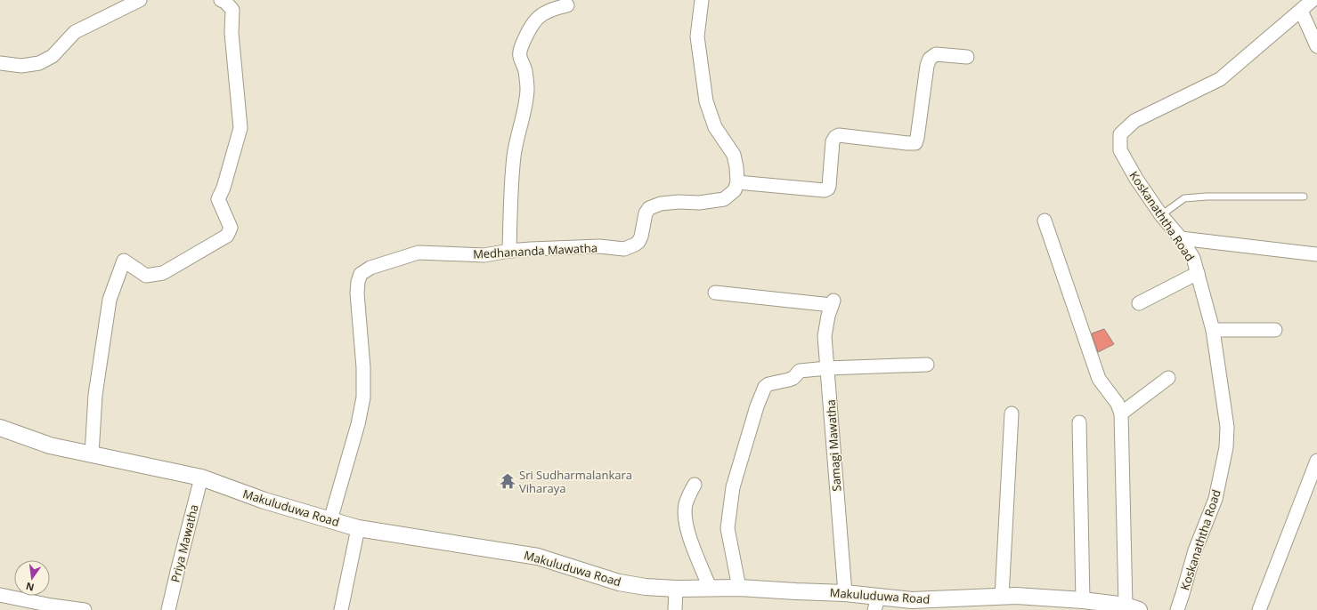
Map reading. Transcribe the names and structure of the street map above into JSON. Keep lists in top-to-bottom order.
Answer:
{
  "streets": {
    "street": [
      "Koskanaththa Road",
      "Medhananda Mawatha",
      "Samagi Mawatha",
      "Makuluduwa Road",
      "Priya Mawatha"
    ]
  },
  "crossings": [
    ["Medhananda Mawatha", "Makuluduwa Road"],
    ["Samagi Mawatha", "Makuluduwa Road"],
    ["Makuluduwa Road", "Priya Mawatha"]
  ],
  "places": {
    "temple": ["Sri Sudharmalankara Viharaya"]
  },
  "north": "bottom"
}
